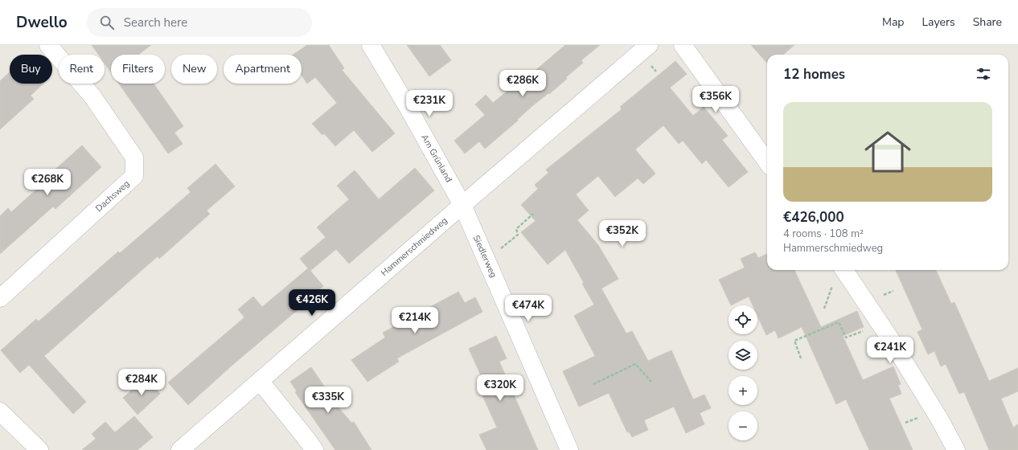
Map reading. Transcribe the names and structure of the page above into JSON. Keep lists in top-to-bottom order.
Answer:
{
  "streets": {
    "street": [
      "Am Grünland",
      "Dachsweg",
      "Hammerschmiedweg",
      "Siedlerweg"
    ]
  },
  "crossings": [
    ["Am Grünland", "Hammerschmiedweg"],
    ["Am Grünland", "Siedlerweg"],
    ["Hammerschmiedweg", "Siedlerweg"]
  ],
  "page": {
    "header": "Dwello",
    "search": "Search here",
    "nav": ["Map", "Layers", "Share"],
    "chip": [
      "Buy",
      "Rent",
      "Filters",
      "New",
      "Apartment"
    ],
    "heading": "12 homes",
    "price": [
      "€286K",
      "€356K",
      "€231K",
      "€268K",
      "€352K",
      "€426K",
      "€474K",
      "€214K",
      "€241K",
      "€284K",
      "€320K",
      "€335K"
    ],
    "list": [
      {
        "name": "€426,000",
        "note": "4 rooms · 108 m² · Hammerschmiedweg"
      }
    ],
    "map_buttons": ["+", "−"]
  }
}
